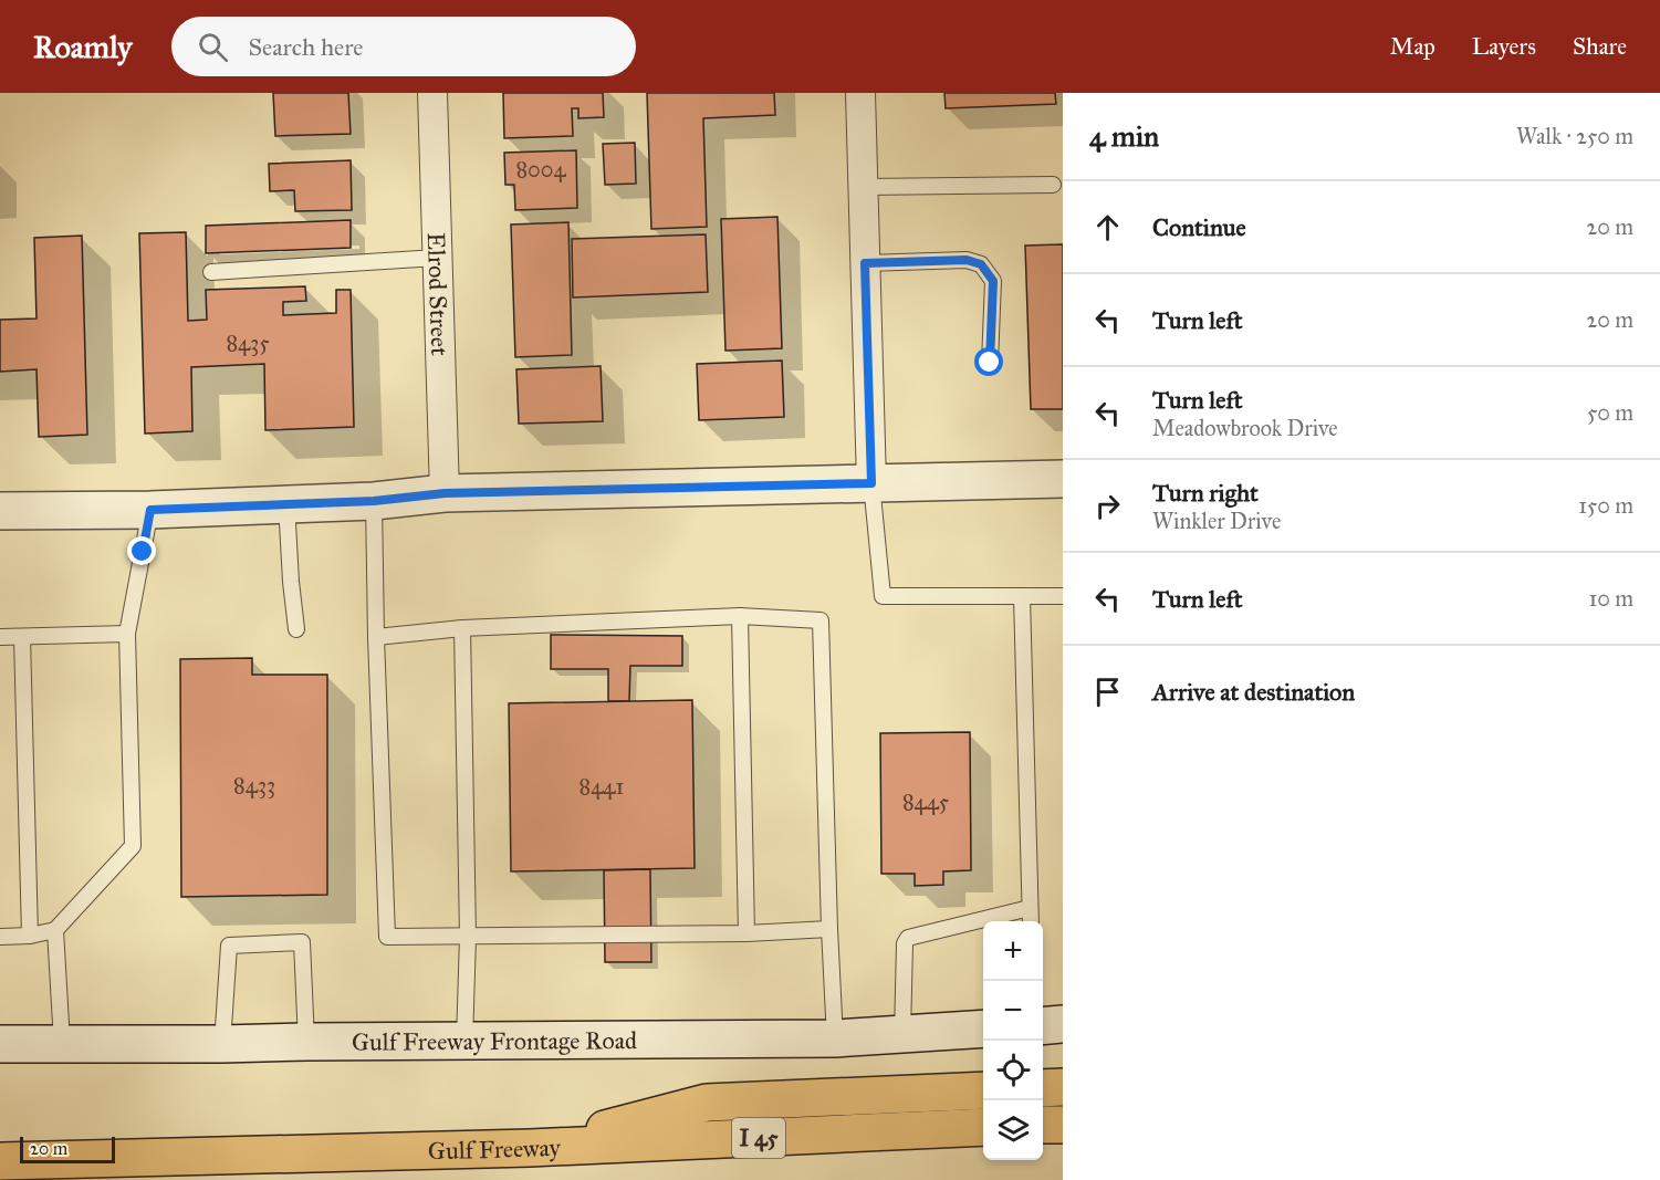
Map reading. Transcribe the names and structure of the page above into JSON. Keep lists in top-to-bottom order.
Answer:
{
  "streets": {
    "highway": ["I 45", "Gulf Freeway"],
    "street": ["Elrod Street", "Gulf Freeway Frontage Road"]
  },
  "house_numbers": [
    "8004",
    "8435",
    "8433",
    "8441",
    "8445"
  ],
  "scale_bar": "20 m",
  "page": {
    "header": "Roamly",
    "search": "Search here",
    "nav": ["Map", "Layers", "Share"],
    "heading": ["4 min", "Walk · 250 m"],
    "list": [
      ["Continue", "20 m"],
      ["Turn left", "20 m"],
      ["Turn left", "Meadowbrook Drive", "50 m"],
      ["Turn right", "Winkler Drive", "150 m"],
      ["Turn left", "10 m"],
      "Arrive at destination"
    ],
    "map_buttons": ["+", "−"],
    "scale": "20 m"
  }
}
